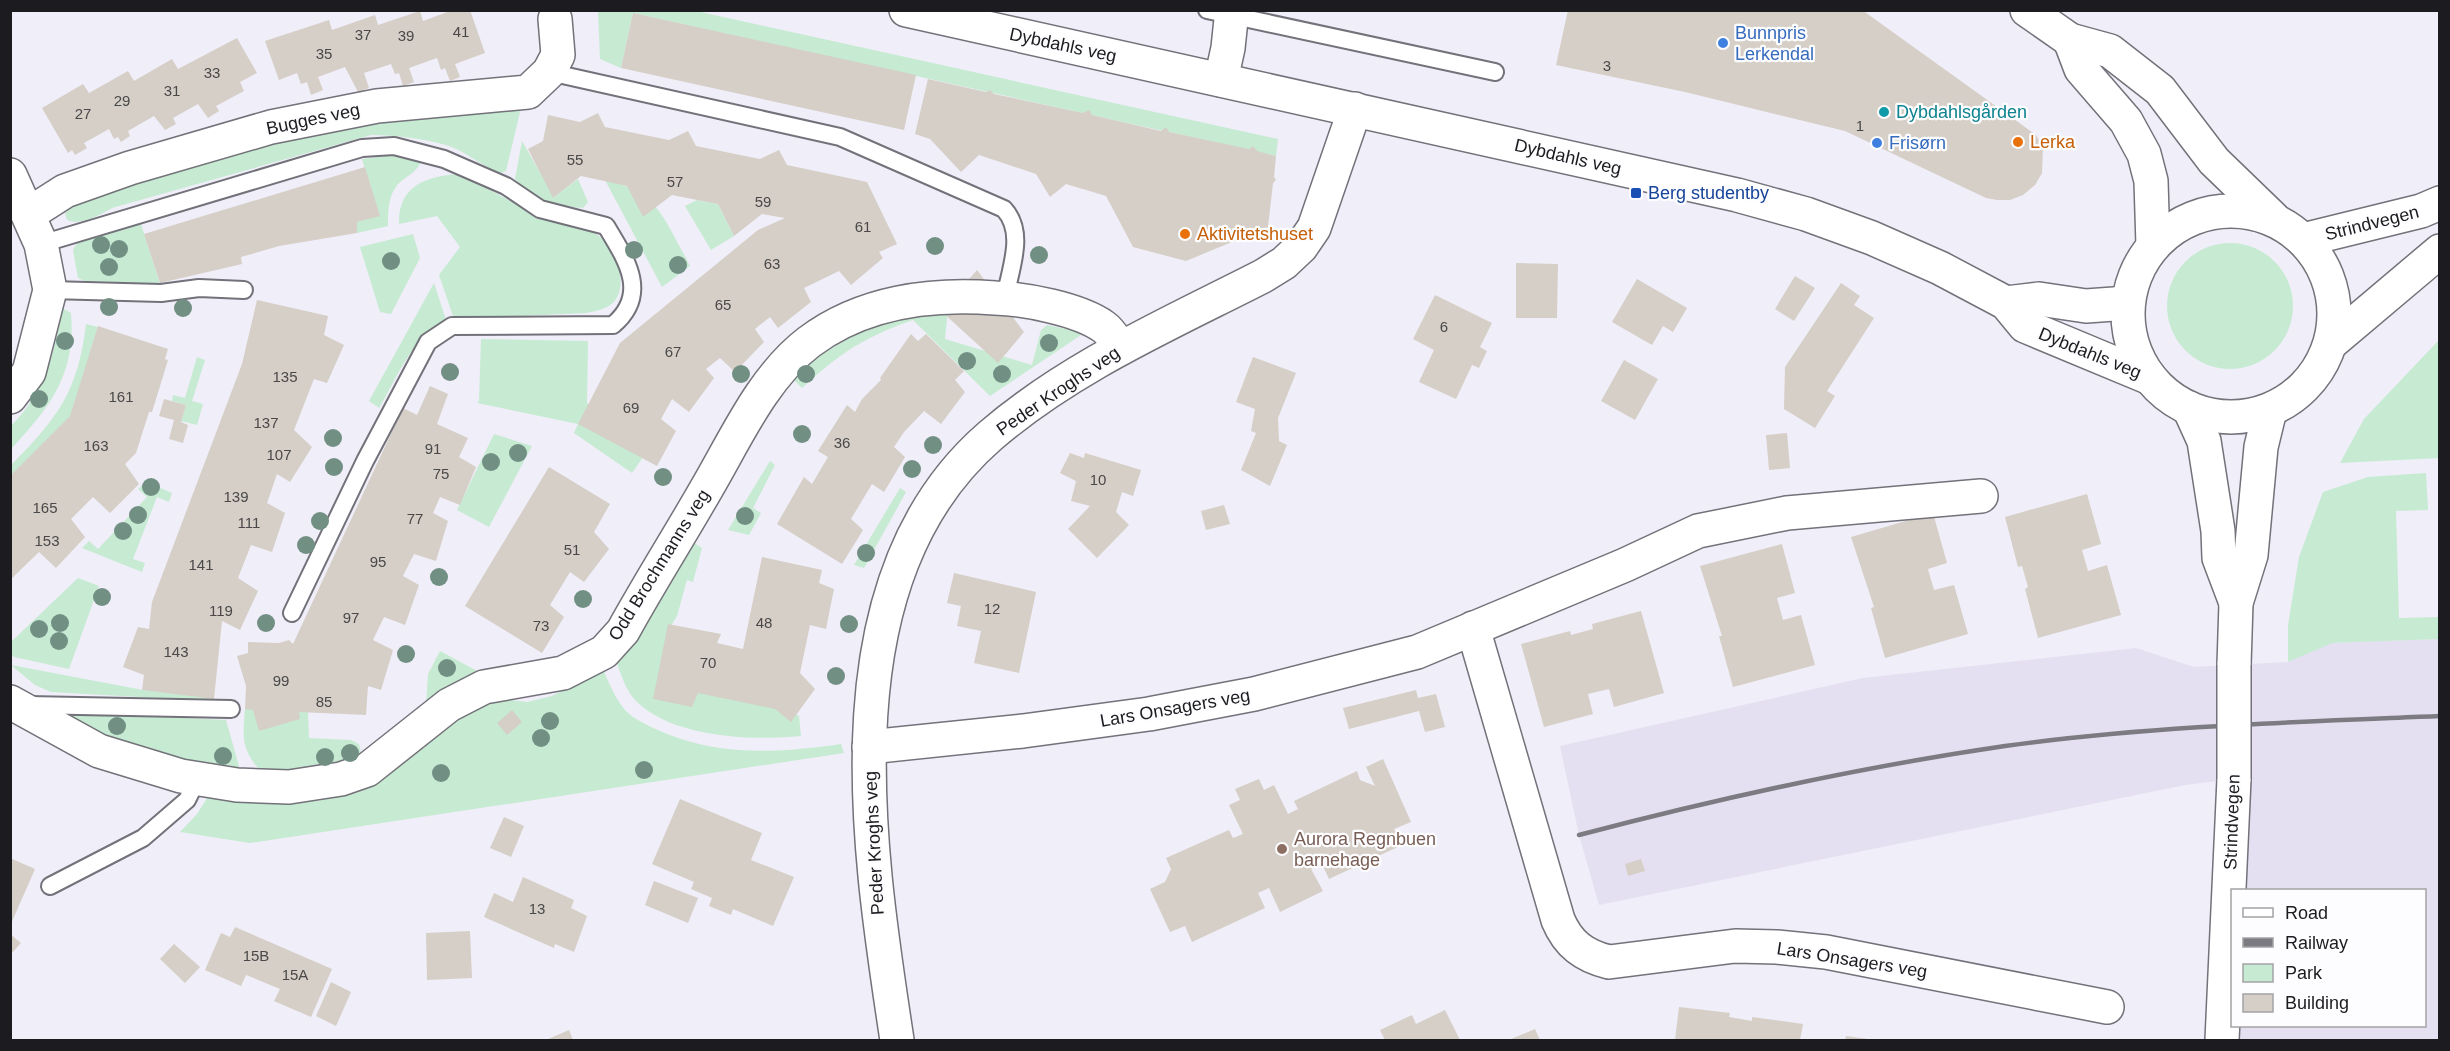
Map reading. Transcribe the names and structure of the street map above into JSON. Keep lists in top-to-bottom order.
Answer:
{
  "streets": {
    "street": [
      "Dybdahls veg",
      "Bugges veg",
      "Strindvegen",
      "Peder Kroghs veg",
      "Odd Brochmanns veg",
      "Lars Onsagers veg"
    ]
  },
  "crossings": [
    ["Dybdahls veg", "Strindvegen"],
    ["Dybdahls veg", "Peder Kroghs veg"],
    ["Peder Kroghs veg", "Odd Brochmanns veg"],
    ["Peder Kroghs veg", "Lars Onsagers veg"]
  ],
  "places": {
    "other": [
      "Bunnpris Lerkendal",
      "Dybdahlsgården",
      "Lerka",
      "Frisørn",
      "Aktivitetshuset",
      "Aurora Regnbuen barnehage"
    ],
    "transit": ["Berg studentby"]
  },
  "house_numbers": [
    "41",
    "37",
    "39",
    "35",
    "3",
    "33",
    "31",
    "29",
    "27",
    "1",
    "55",
    "57",
    "59",
    "61",
    "63",
    "65",
    "6",
    "67",
    "135",
    "161",
    "69",
    "137",
    "36",
    "163",
    "91",
    "107",
    "75",
    "10",
    "139",
    "165",
    "77",
    "111",
    "153",
    "51",
    "95",
    "141",
    "12",
    "119",
    "97",
    "48",
    "73",
    "143",
    "70",
    "99",
    "85",
    "13",
    "15B",
    "15A"
  ],
  "legend": [
    "Road",
    "Railway",
    "Park",
    "Building"
  ]
}
